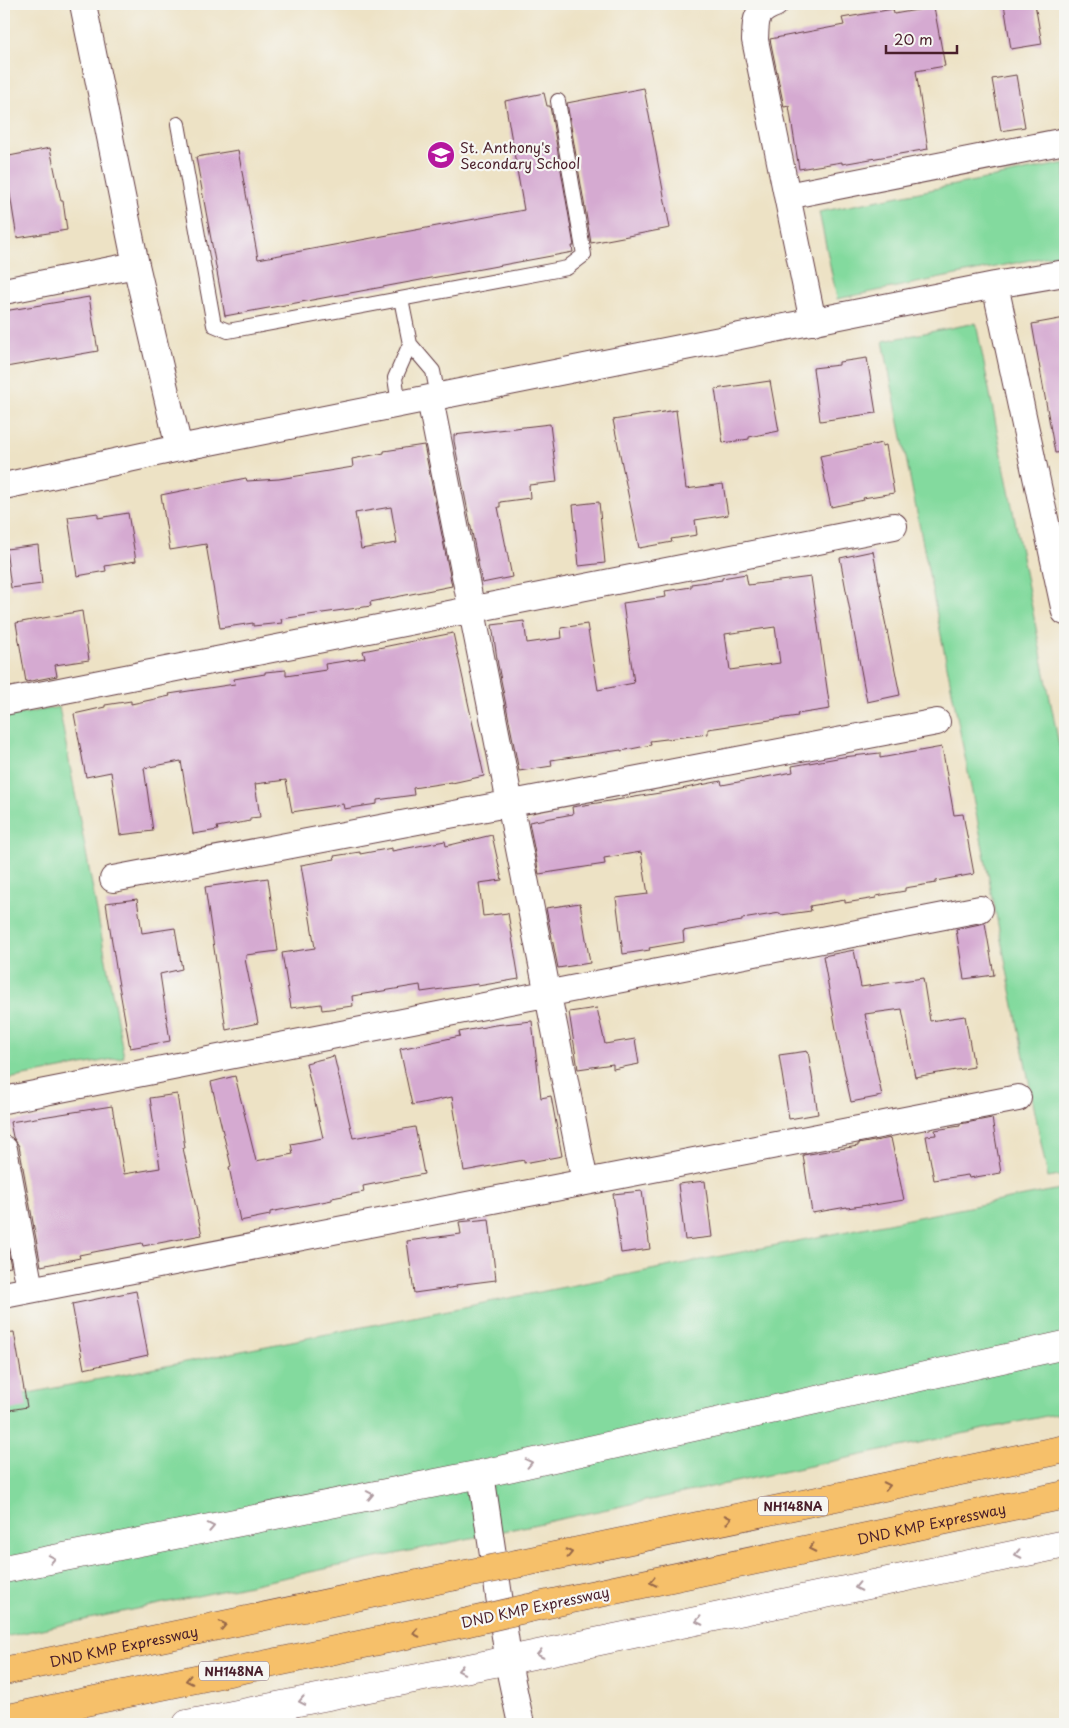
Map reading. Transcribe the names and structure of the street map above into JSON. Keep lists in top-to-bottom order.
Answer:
{
  "streets": {
    "highway": ["NH148NA", "DND KMP Expressway"]
  },
  "places": {
    "school or university": ["St. Anthony's Secondary School"]
  },
  "scale_bar": "20 m"
}
